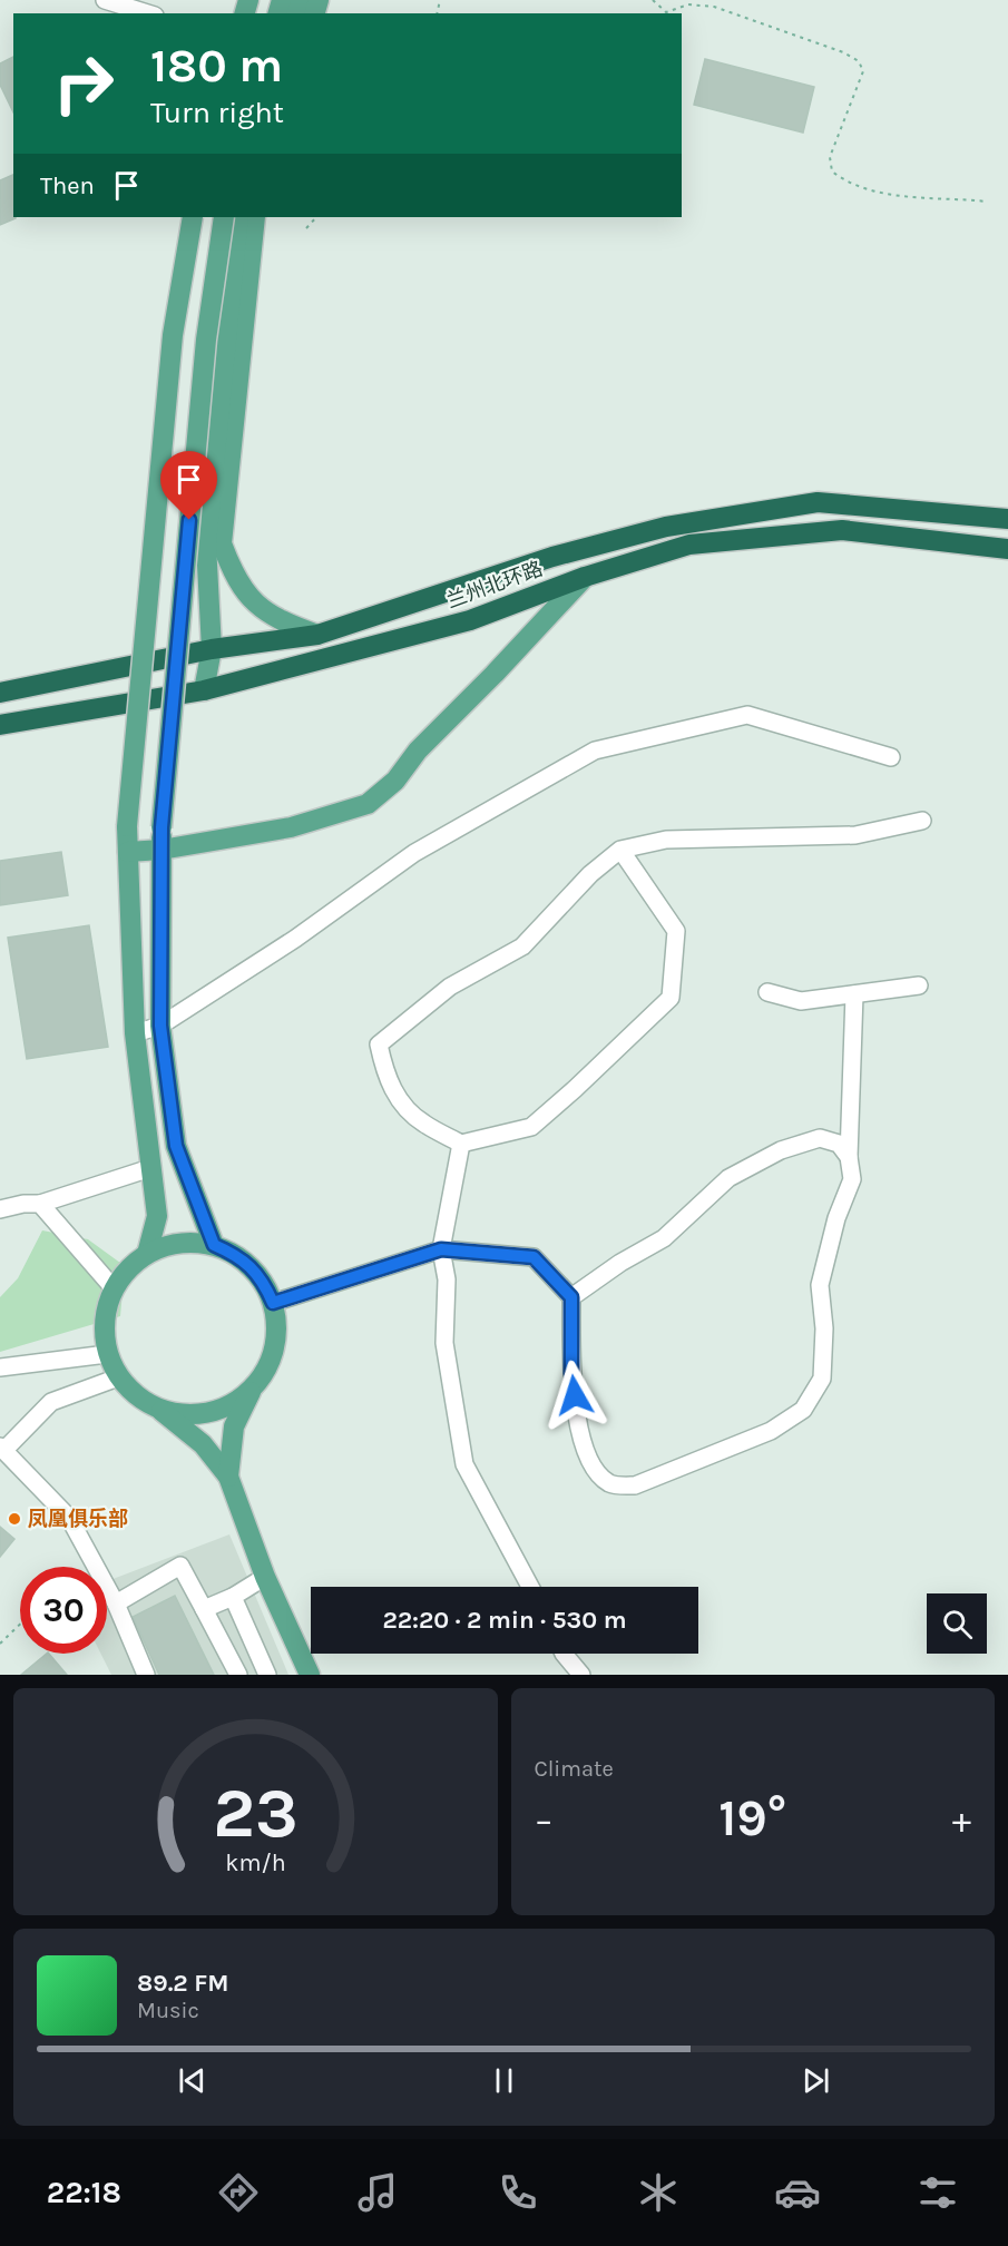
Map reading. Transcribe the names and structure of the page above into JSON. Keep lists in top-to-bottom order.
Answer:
{
  "streets": {
    "highway": ["兰州北环路"]
  },
  "places": ["凤凰俱乐部"],
  "page": {
    "turn": ["180 m", "Turn right"],
    "then": "Then",
    "limit": "30",
    "trip": "22:20 · 2 min · 530 m",
    "tile": "Climate",
    "heat": ["−", "19°", "+"],
    "song": ["89.2 FM", "Music"],
    "tabs": "22:18",
    "gauge": ["23", "km/h"]
  }
}
